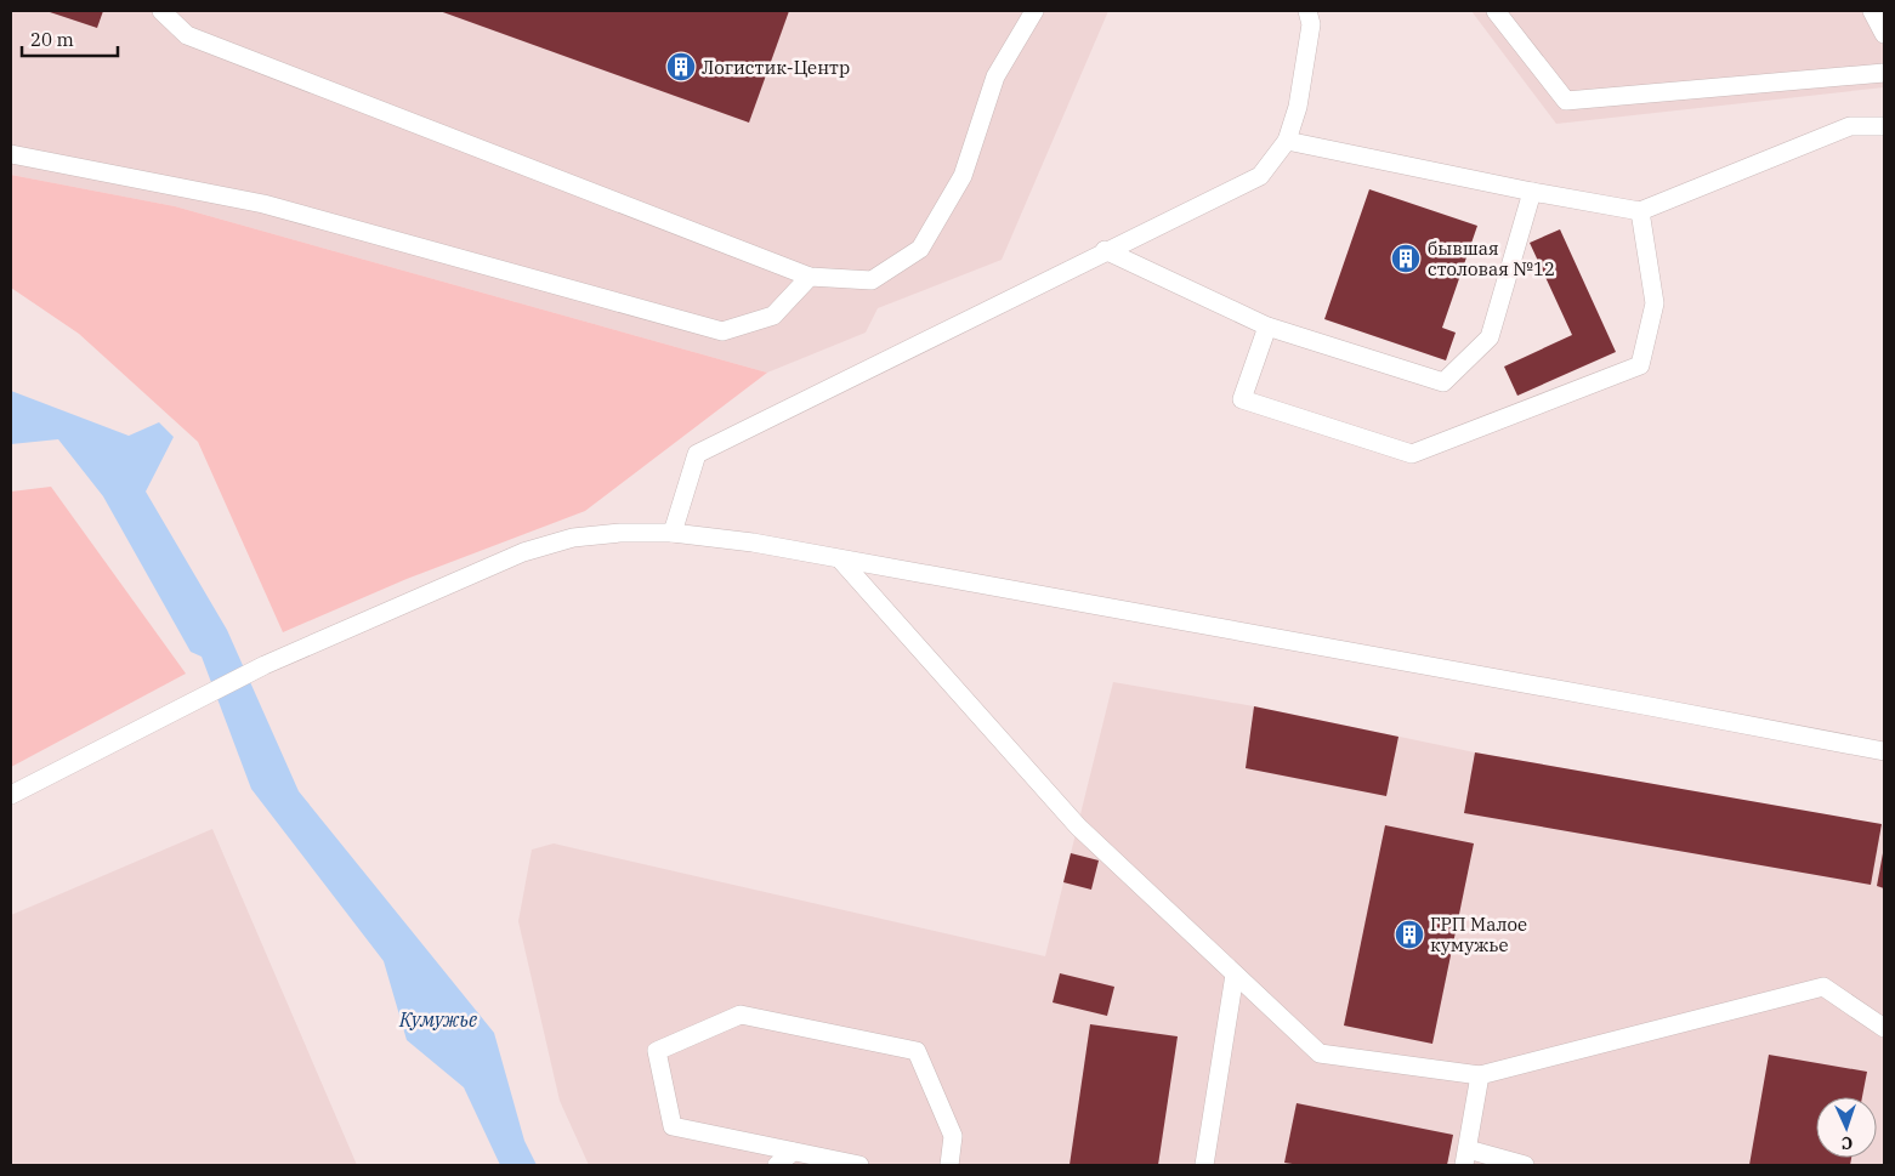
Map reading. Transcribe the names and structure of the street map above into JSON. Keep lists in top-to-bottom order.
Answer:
{
  "water": ["Кумужье"],
  "places": {
    "building": ["Логистик-Центр", "бывшая столовая №12", "ГРП Малое кумужье"]
  },
  "scale_bar": "20 m",
  "north": "bottom"
}
